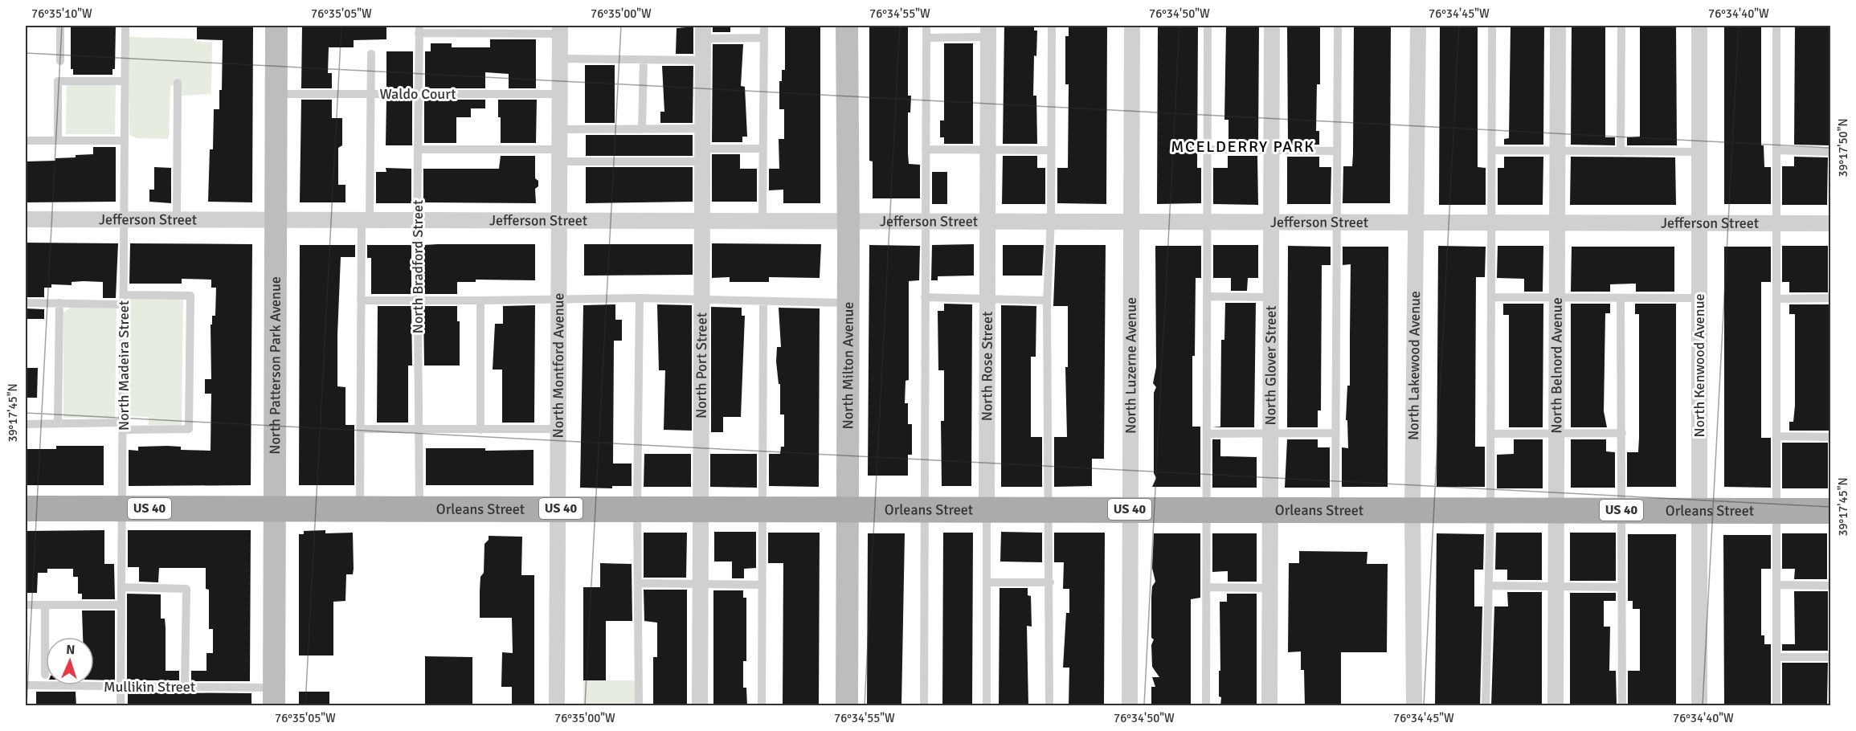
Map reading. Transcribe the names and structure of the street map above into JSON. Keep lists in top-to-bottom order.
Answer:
{
  "streets": {
    "main road": ["US 40", "Orleans Street"],
    "street": [
      "Jefferson Street",
      "North Patterson Park Avenue",
      "North Montford Avenue",
      "North Port Street",
      "North Milton Avenue",
      "North Rose Street",
      "North Luzerne Avenue",
      "North Glover Street",
      "North Lakewood Avenue",
      "North Belnord Avenue",
      "North Kenwood Avenue"
    ],
    "lane": [
      "Waldo Court",
      "North Bradford Street",
      "North Madeira Street",
      "Mullikin Street"
    ]
  },
  "crossings": [
    ["Waldo Court", "North Bradford Street"],
    ["Waldo Court", "North Patterson Park Avenue"],
    ["Waldo Court", "North Montford Avenue"],
    ["Jefferson Street", "North Bradford Street"],
    ["Jefferson Street", "North Madeira Street"],
    ["Jefferson Street", "North Patterson Park Avenue"],
    ["Jefferson Street", "North Montford Avenue"],
    ["Jefferson Street", "North Port Street"],
    ["Jefferson Street", "North Milton Avenue"],
    ["Jefferson Street", "North Rose Street"],
    ["Jefferson Street", "North Luzerne Avenue"],
    ["Jefferson Street", "North Glover Street"],
    ["Jefferson Street", "North Lakewood Avenue"],
    ["Jefferson Street", "North Belnord Avenue"],
    ["Jefferson Street", "North Kenwood Avenue"],
    ["North Bradford Street", "Orleans Street"],
    ["North Madeira Street", "Orleans Street"],
    ["North Madeira Street", "Mullikin Street"],
    ["North Patterson Park Avenue", "Orleans Street"],
    ["North Patterson Park Avenue", "Mullikin Street"],
    ["North Montford Avenue", "Orleans Street"],
    ["North Port Street", "Orleans Street"],
    ["North Milton Avenue", "Orleans Street"],
    ["North Rose Street", "Orleans Street"],
    ["North Luzerne Avenue", "Orleans Street"],
    ["North Glover Street", "Orleans Street"],
    ["North Lakewood Avenue", "Orleans Street"],
    ["North Belnord Avenue", "Orleans Street"],
    ["North Kenwood Avenue", "Orleans Street"]
  ],
  "districts": ["MCELDERRY PARK"],
  "north": "top",
  "coordinates": [
    "76°35'10\"W",
    "76°35'05\"W",
    "76°35'00\"W",
    "76°34'55\"W",
    "76°34'50\"W",
    "76°34'45\"W",
    "76°34'40\"W",
    "39°17'50\"N",
    "39°17'45\"N"
  ]
}
